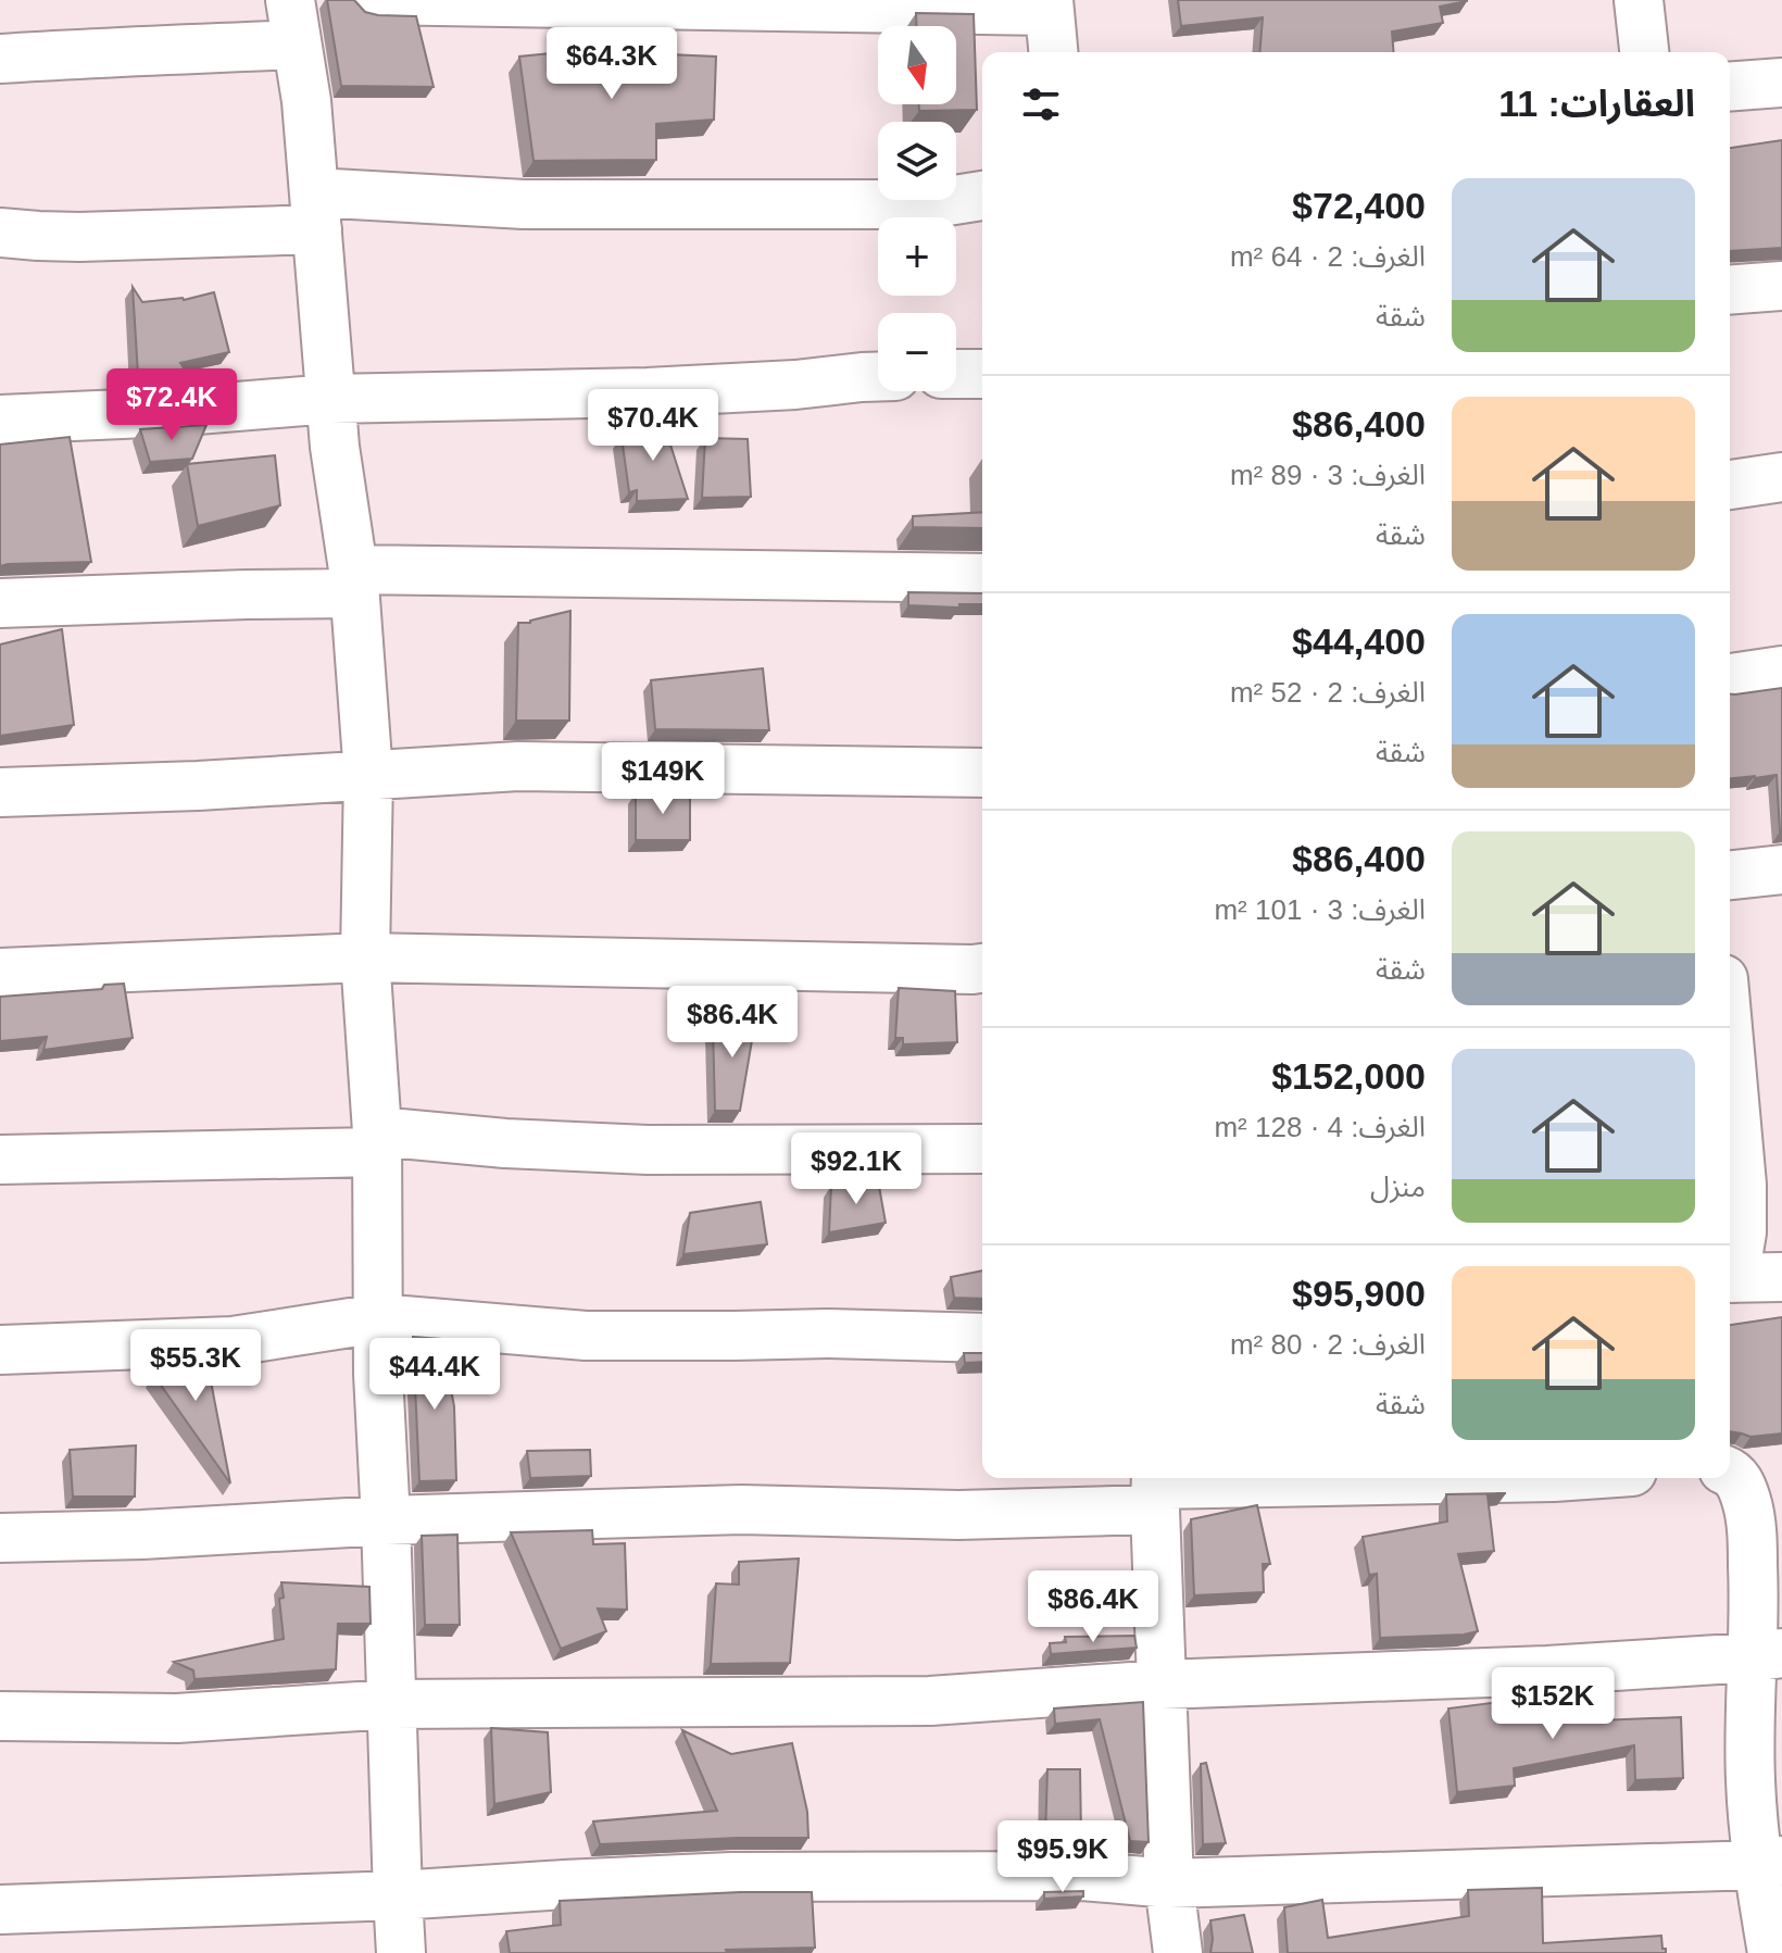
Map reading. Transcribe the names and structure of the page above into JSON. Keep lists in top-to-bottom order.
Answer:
{
  "north": "bottom",
  "page": {
    "map_buttons": ["+", "−"],
    "price": [
      "$64.3K",
      "$72.4K",
      "$70.4K",
      "$149K",
      "$86.4K",
      "$92.1K",
      "$55.3K",
      "$44.4K",
      "$86.4K",
      "$152K",
      "$95.9K"
    ],
    "heading": "العقارات: 11",
    "list": [
      {
        "name": "$72,400",
        "note": "الغرف: 2 · 64 m² · شقة"
      },
      {
        "name": "$86,400",
        "note": "الغرف: 3 · 89 m² · شقة"
      },
      {
        "name": "$44,400",
        "note": "الغرف: 2 · 52 m² · شقة"
      },
      {
        "name": "$86,400",
        "note": "الغرف: 3 · 101 m² · شقة"
      },
      {
        "name": "$152,000",
        "note": "الغرف: 4 · 128 m² · منزل"
      },
      {
        "name": "$95,900",
        "note": "الغرف: 2 · 80 m² · شقة"
      }
    ]
  }
}
